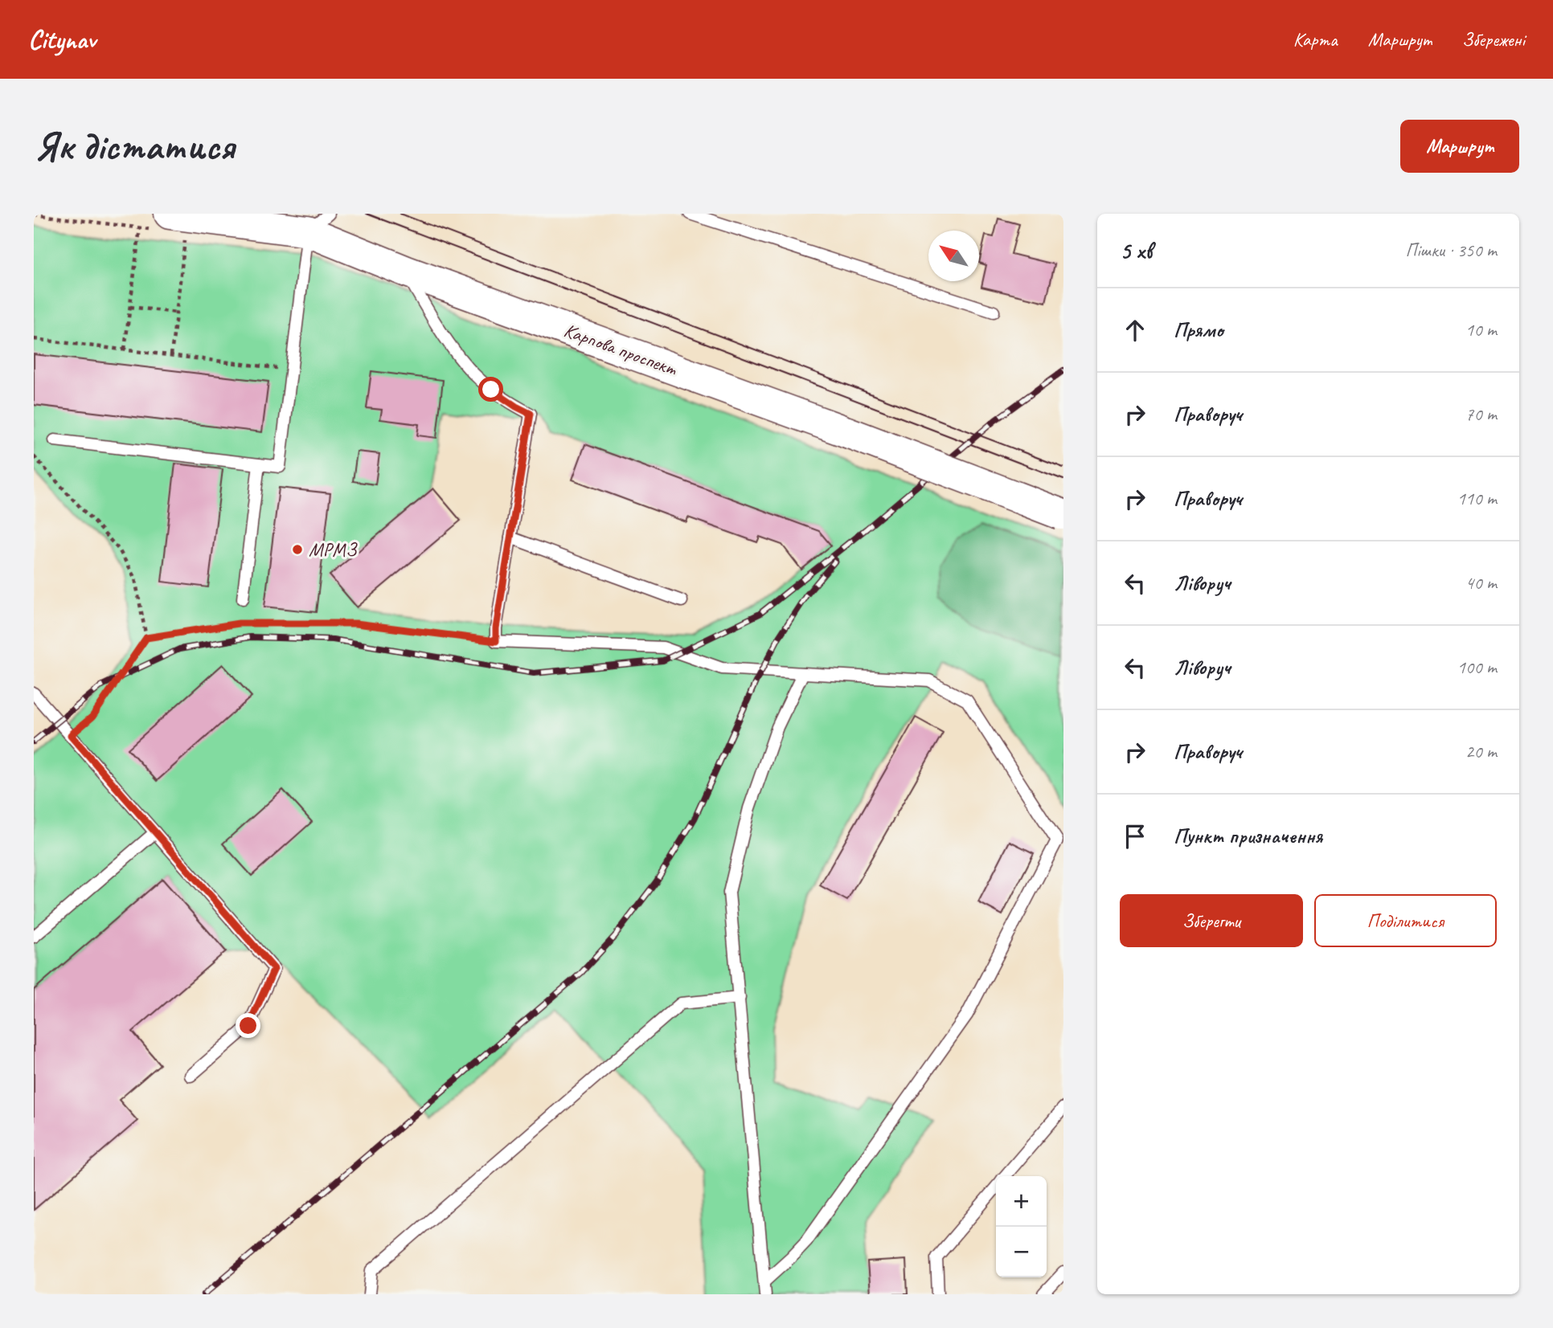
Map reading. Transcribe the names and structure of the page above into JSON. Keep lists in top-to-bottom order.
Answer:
{
  "streets": {
    "main road": ["Карпова проспект"]
  },
  "places": ["МРМЗ"],
  "north": "top left",
  "page": {
    "header": "Citynav",
    "nav": ["Карта", "Маршрут", "Збережені"],
    "buttons": [
      "Маршрут",
      ["Зберегти", "Поділитися"]
    ],
    "title": "Як дістатися",
    "heading": ["5 хв", "Пішки · 350 m"],
    "list": [
      ["Прямо", "10 m"],
      ["Праворуч", "70 m"],
      ["Праворуч", "110 m"],
      ["Ліворуч", "40 m"],
      ["Ліворуч", "100 m"],
      ["Праворуч", "20 m"],
      "Пункт призначення"
    ],
    "map_buttons": ["+", "−"]
  }
}
